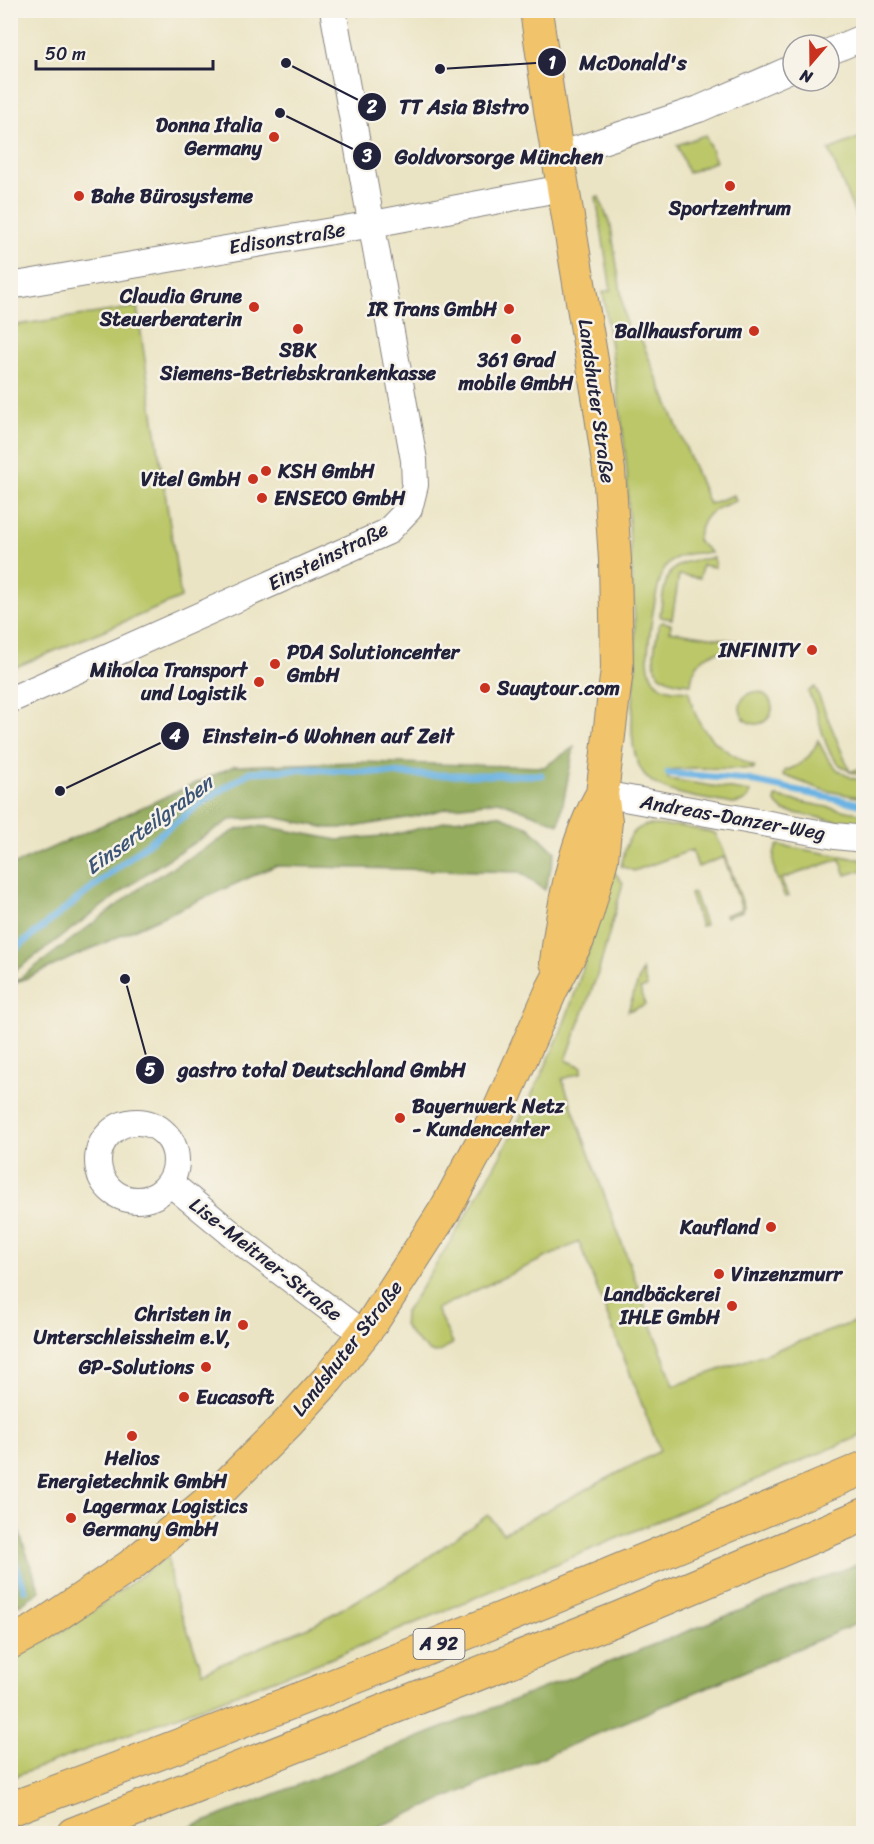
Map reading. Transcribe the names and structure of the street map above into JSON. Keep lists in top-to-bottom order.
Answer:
{
  "streets": {
    "highway": ["A 92"],
    "main road": ["Landshuter Straße"],
    "street": [
      "Edisonstraße",
      "Einsteinstraße",
      "Andreas-Danzer-Weg",
      "Lise-Meitner-Straße"
    ]
  },
  "crossings": [
    ["Edisonstraße", "Landshuter Straße"],
    ["Edisonstraße", "Einsteinstraße"],
    ["Landshuter Straße", "Andreas-Danzer-Weg"],
    ["Landshuter Straße", "Lise-Meitner-Straße"]
  ],
  "water": ["Einserteilgraben"],
  "places": [
    "TT Asia Bistro",
    "McDonald's",
    "Goldvorsorge München",
    "Donna Italia Germany",
    "Sportzentrum",
    "Bahe Bürosysteme",
    "Claudia Grune Steuerberaterin",
    "IR Trans GmbH",
    "SBK Siemens-Betriebskrankenkasse",
    "Ballhausforum",
    "361 Grad mobile GmbH",
    "KSH GmbH",
    "Vitel GmbH",
    "ENSECO GmbH",
    "INFINITY",
    "PDA Solutioncenter GmbH",
    "Miholca Transport und Logistik",
    "Suaytour.com",
    "Einstein-6 Wohnen auf Zeit",
    "gastro total Deutschland GmbH",
    "Bayernwerk Netz - Kundencenter",
    "Kaufland",
    "Vinzenzmurr",
    "Landbäckerei IHLE GmbH",
    "Christen in Unterschleissheim e.V,",
    "GP-Solutions",
    "Eucasoft",
    "Helios Energietechnik GmbH",
    "Lagermax Logistics Germany GmbH"
  ],
  "scale_bar": "50 m",
  "north": "bottom"
}
